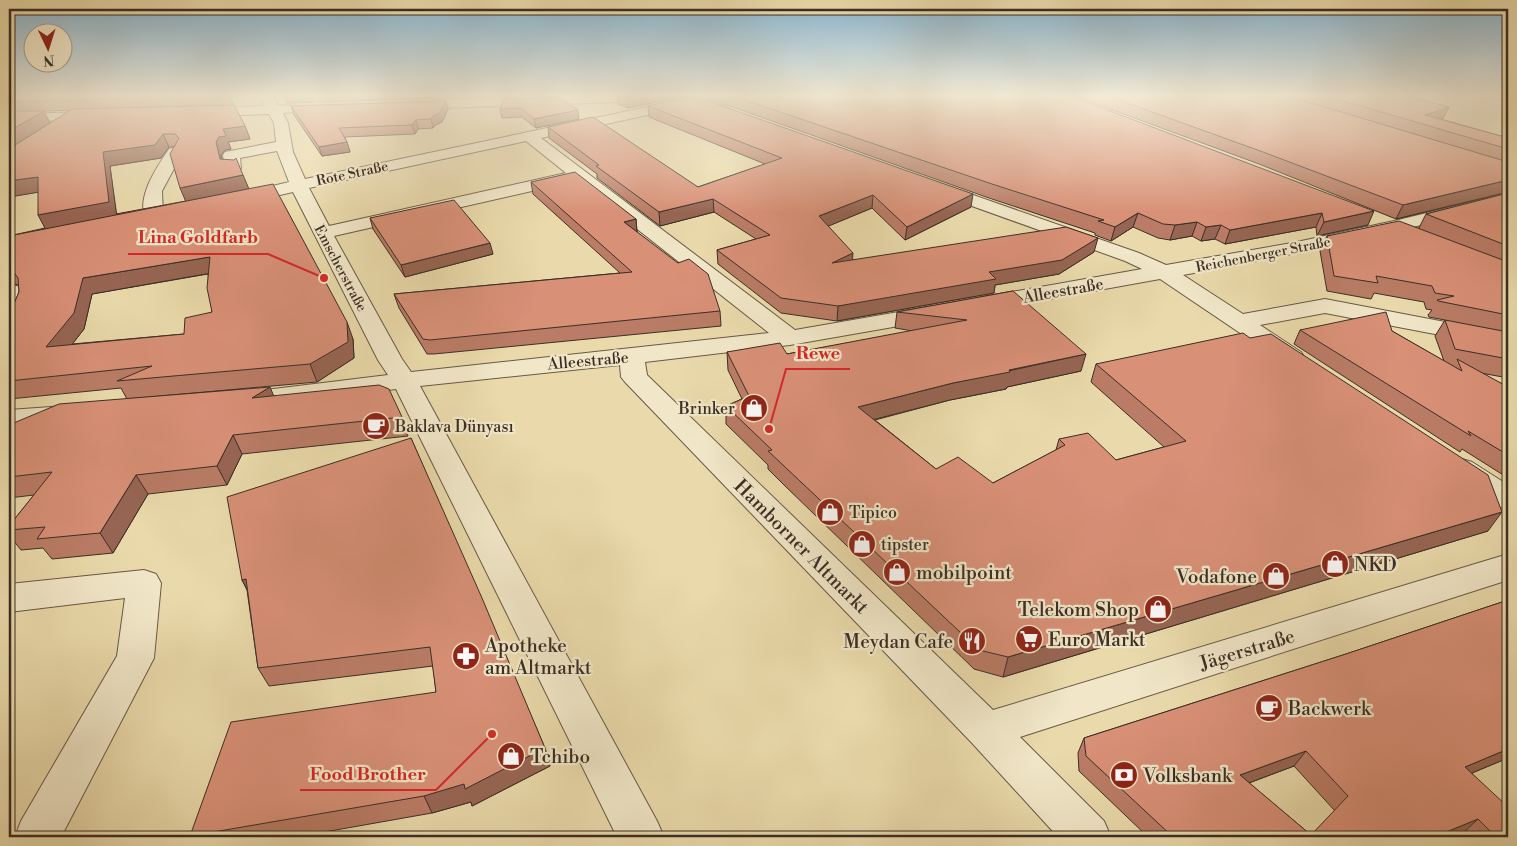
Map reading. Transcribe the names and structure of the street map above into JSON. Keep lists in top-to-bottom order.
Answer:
{
  "streets": {
    "street": [
      "Rote Straße",
      "Reichenberger Straße",
      "Emscherstraße",
      "Alleestraße",
      "Hamborner Altmarkt",
      "Jägerstraße"
    ]
  },
  "crossings": [
    ["Rote Straße", "Emscherstraße"],
    ["Reichenberger Straße", "Alleestraße"],
    ["Emscherstraße", "Alleestraße"],
    ["Alleestraße", "Hamborner Altmarkt"],
    ["Hamborner Altmarkt", "Jägerstraße"]
  ],
  "places": {
    "other": ["Lina Goldfarb", "Rewe", "Food Brother"],
    "shop": [
      "Brinker",
      "Tipico",
      "tipster",
      "NKD",
      "mobilpoint",
      "Vodafone",
      "Telekom Shop",
      "Tchibo"
    ],
    "cafe": ["Baklava Dünyası", "Backwerk"],
    "supermarket": ["Euro Markt"],
    "restaurant": ["Meydan Cafe"],
    "pharmacy": ["Apotheke am Altmarkt"],
    "bank": ["Volksbank"]
  },
  "north": "bottom"
}
